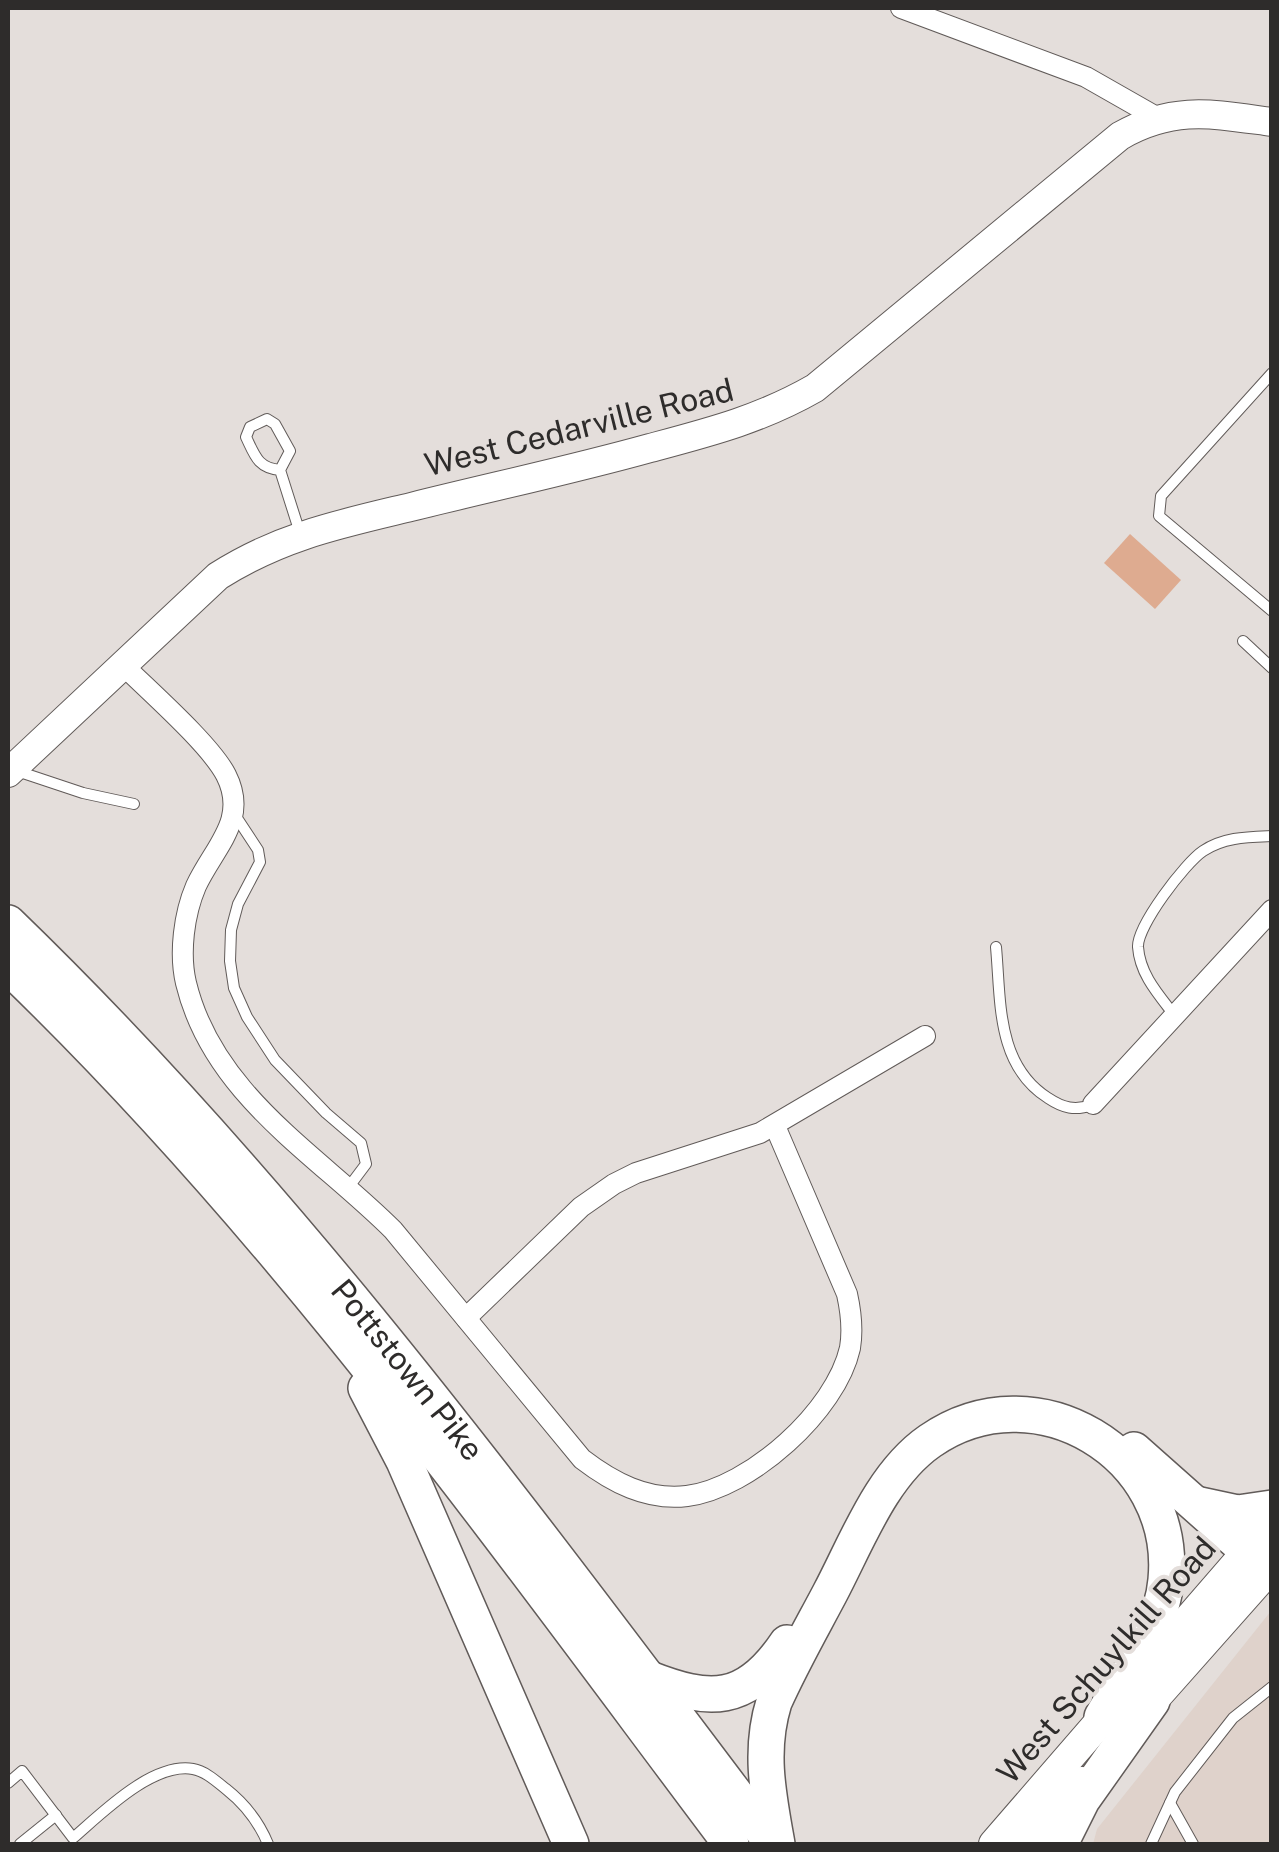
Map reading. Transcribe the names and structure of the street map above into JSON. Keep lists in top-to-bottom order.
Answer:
{
  "streets": {
    "highway": ["Pottstown Pike"],
    "main road": ["West Schuylkill Road"],
    "street": ["West Cedarville Road"]
  }
}
